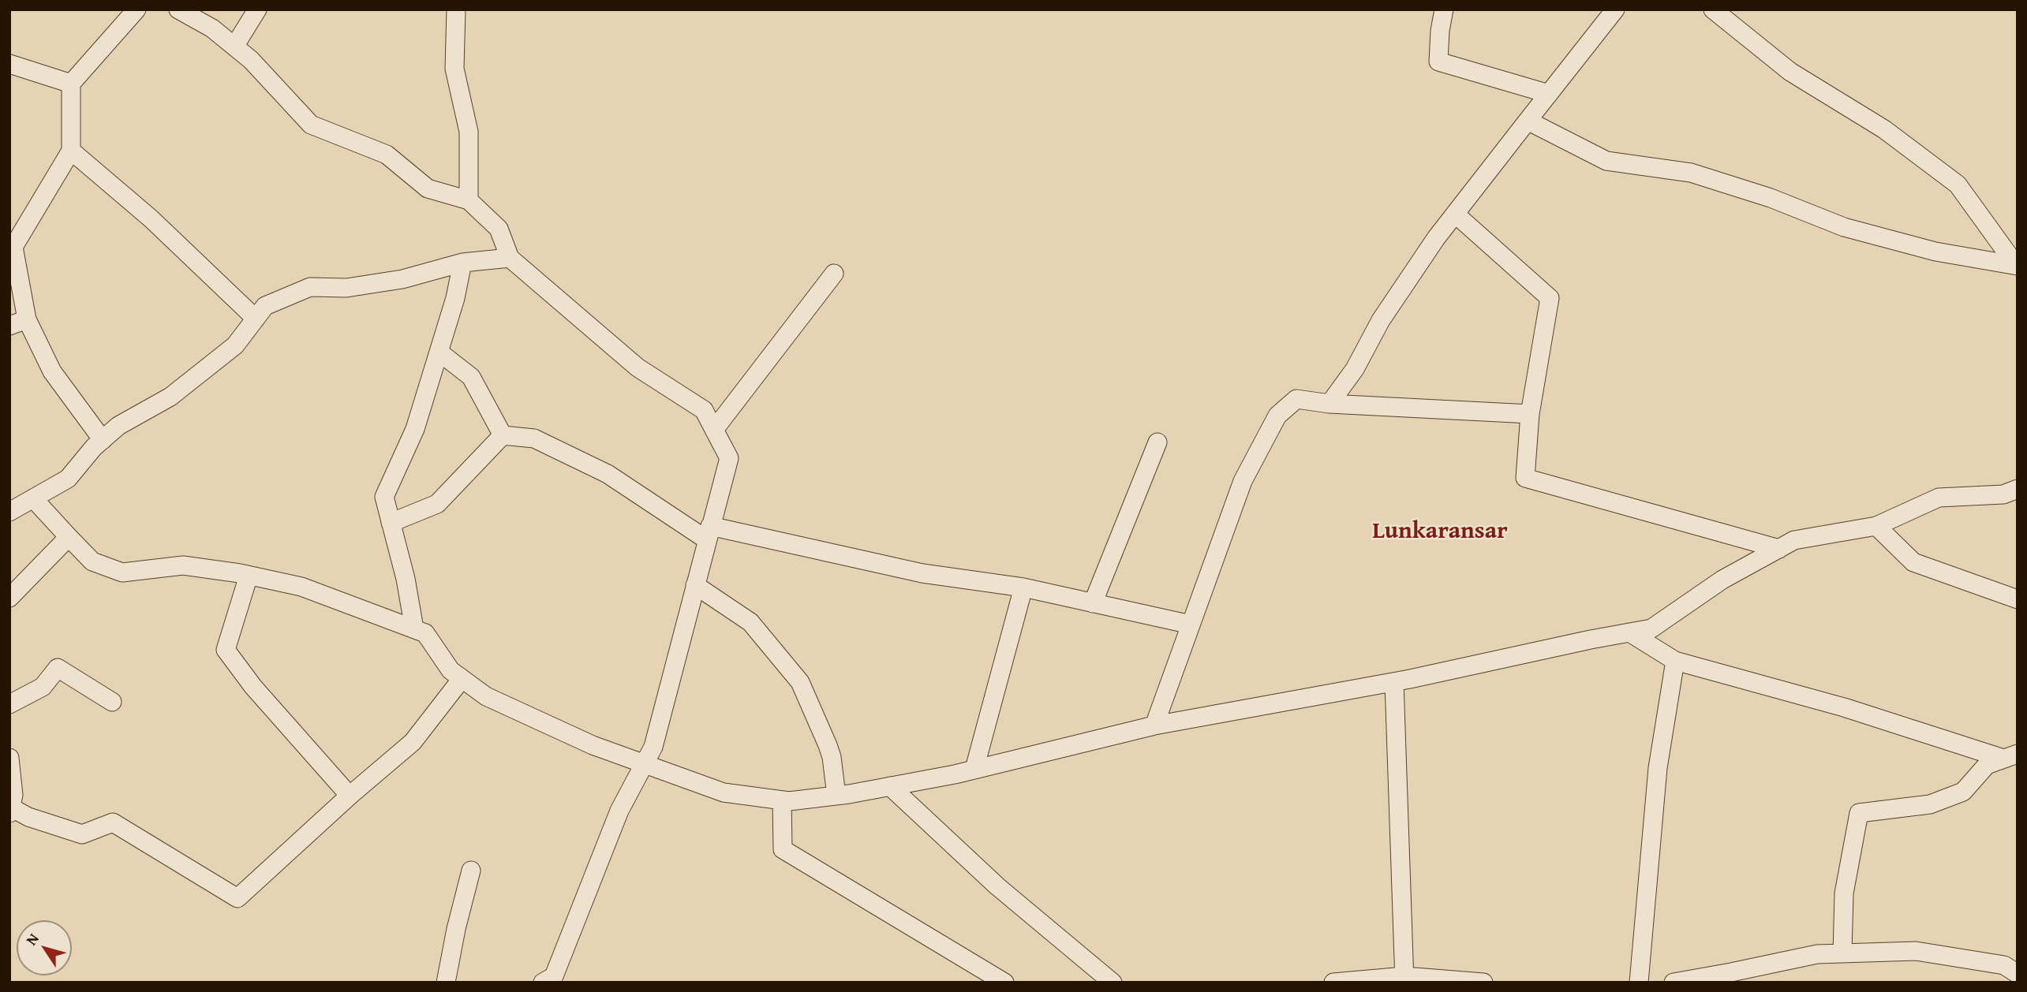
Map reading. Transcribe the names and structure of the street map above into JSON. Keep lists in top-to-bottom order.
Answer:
{
  "districts": ["Lunkaransar"],
  "north": "top left"
}
